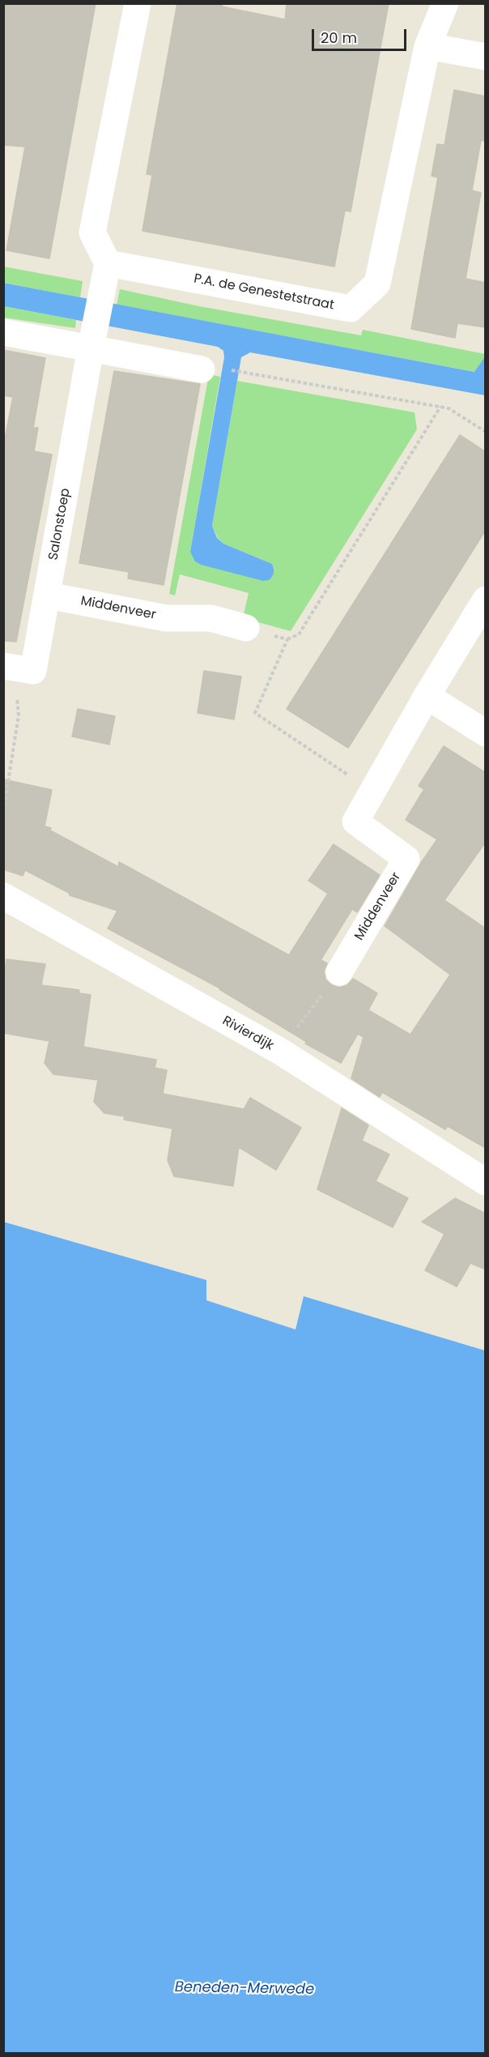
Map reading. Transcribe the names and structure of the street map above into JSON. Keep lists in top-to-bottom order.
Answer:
{
  "streets": {
    "street": [
      "P.A. de Genestetstraat",
      "Salonstoep",
      "Middenveer",
      "Rivierdijk"
    ]
  },
  "crossings": [
    ["P.A. de Genestetstraat", "Salonstoep"],
    ["Salonstoep", "Middenveer"]
  ],
  "water": ["Beneden-Merwede"],
  "scale_bar": "20 m"
}
